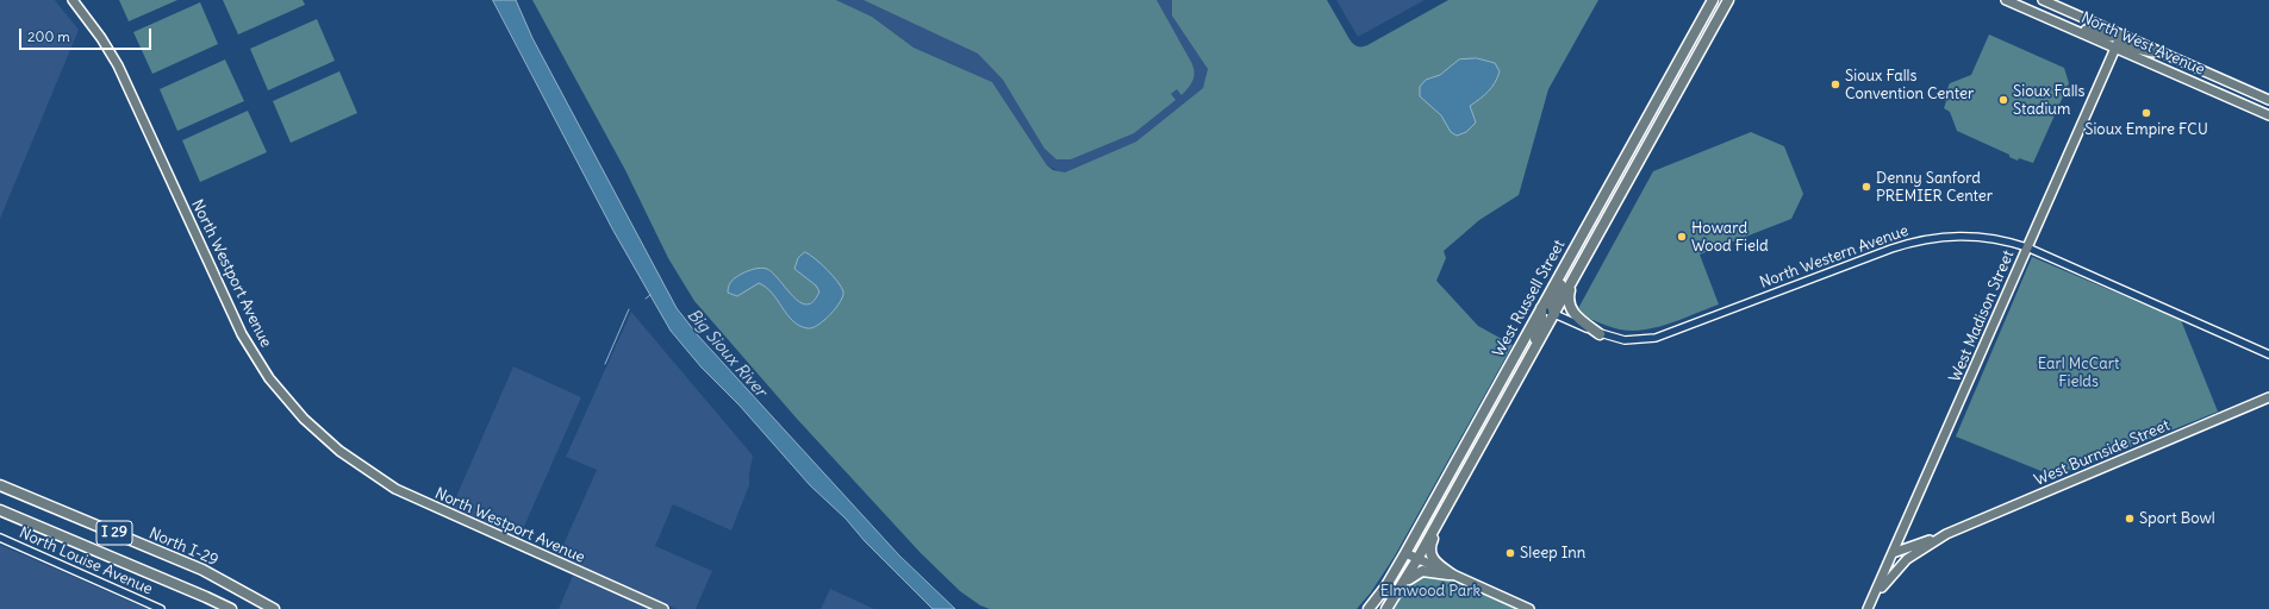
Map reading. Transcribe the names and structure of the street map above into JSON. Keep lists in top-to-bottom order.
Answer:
{
  "streets": {
    "highway": ["West Russell Street", "I 29", "North I-29"],
    "main road": [
      "North West Avenue",
      "North Westport Avenue",
      "West Madison Street",
      "West Burnside Street"
    ],
    "street": ["North Western Avenue", "North Louise Avenue"]
  },
  "crossings": [
    ["North West Avenue", "West Madison Street"],
    ["North Western Avenue", "West Russell Street"],
    ["North Western Avenue", "West Madison Street"],
    ["West Madison Street", "West Burnside Street"]
  ],
  "water": ["Big Sioux River"],
  "parks": ["Earl McCart Fields", "Elmwood Park"],
  "places": [
    "Sioux Falls Convention Center",
    "Sioux Falls Stadium",
    "Sioux Empire FCU",
    "Denny Sanford PREMIER Center",
    "Howard Wood Field",
    "Sport Bowl",
    "Sleep Inn"
  ],
  "scale_bar": "200 m"
}
